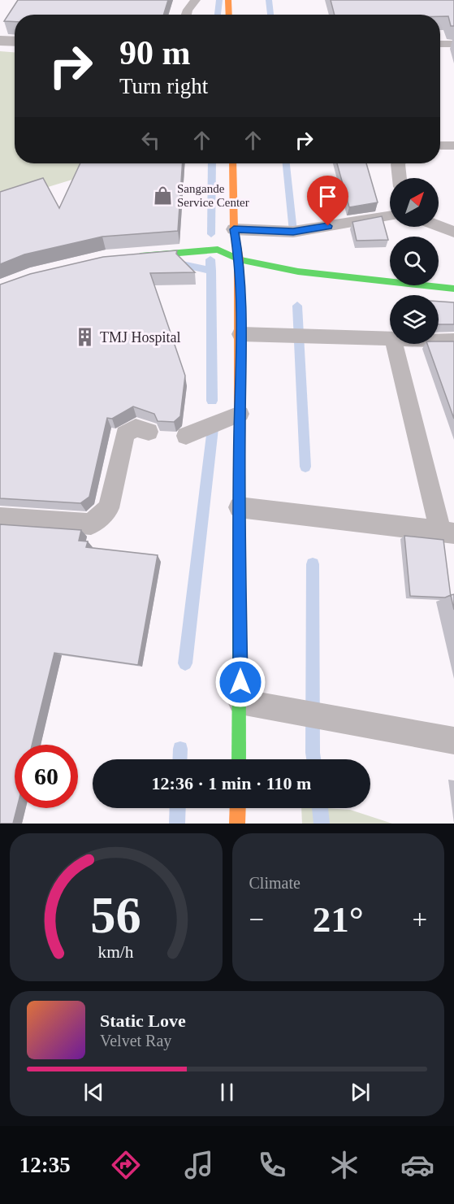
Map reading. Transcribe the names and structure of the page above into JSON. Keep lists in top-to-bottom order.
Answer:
{
  "places": {
    "shop": ["Sangande Service Center"],
    "building": ["TMJ Hospital"]
  },
  "north": "top right",
  "page": {
    "turn": ["90 m", "Turn right"],
    "limit": "60",
    "trip": "12:36 · 1 min · 110 m",
    "tile": "Climate",
    "heat": ["−", "21°", "+"],
    "song": ["Static Love", "Velvet Ray"],
    "tabs": "12:35",
    "gauge": ["56", "km/h"]
  }
}
